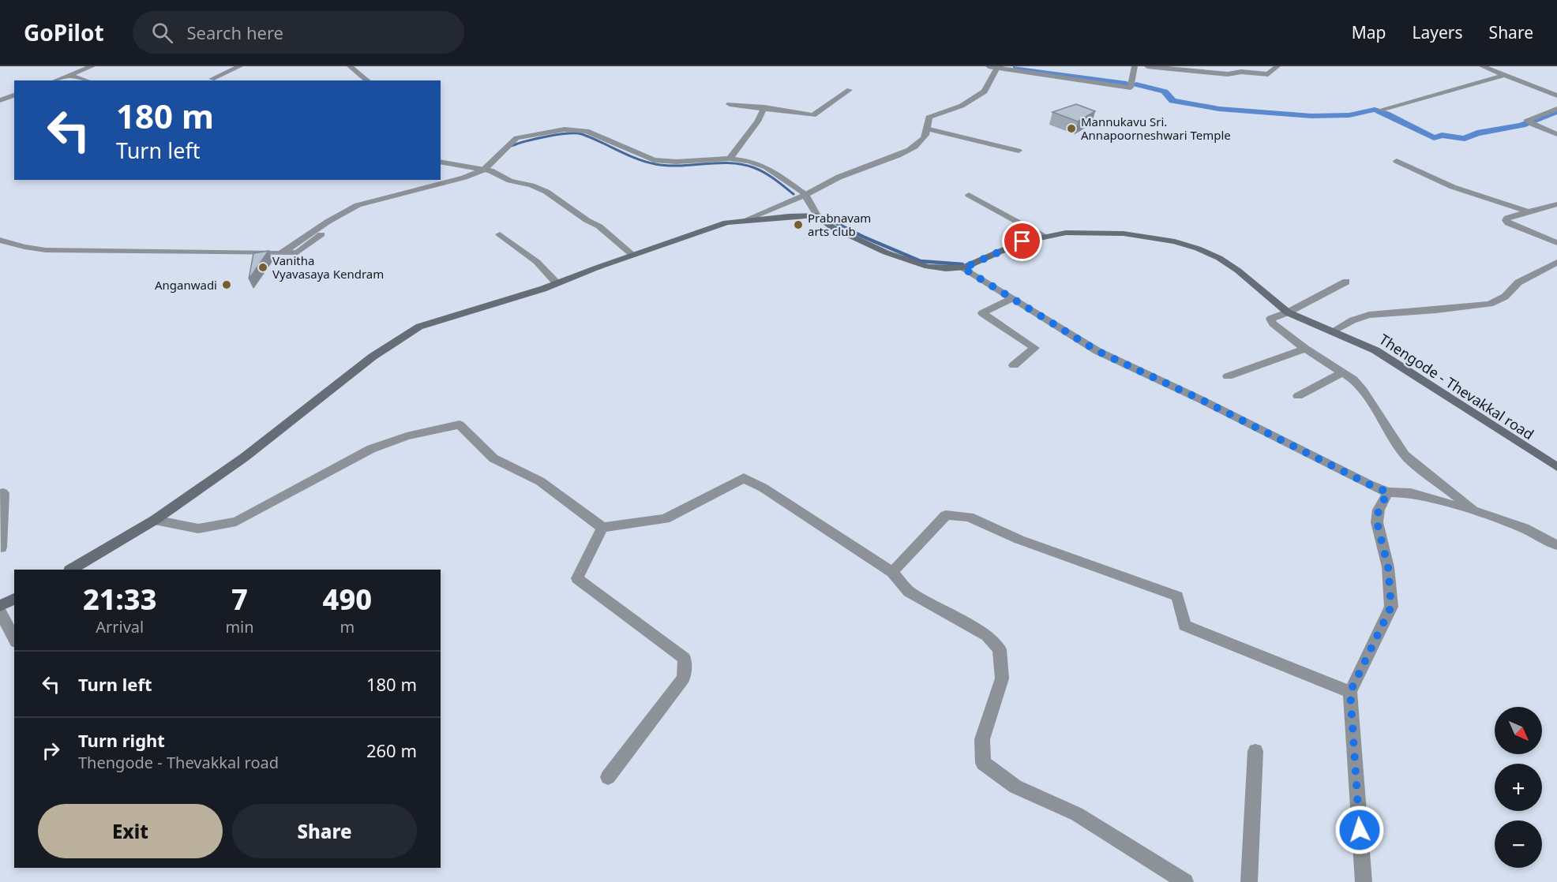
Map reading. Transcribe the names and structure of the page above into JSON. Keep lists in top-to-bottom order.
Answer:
{
  "streets": {
    "main road": ["Thengode - Thevakkal road"]
  },
  "places": [
    "Mannukavu Sri. Annapoorneshwari Temple",
    "Prabnavam arts club",
    "Vanitha Vyavasaya Kendram",
    "Anganwadi"
  ],
  "north": "bottom right",
  "page": {
    "header": "GoPilot",
    "search": "Search here",
    "nav": ["Map", "Layers", "Share"],
    "turn": ["180 m", "Turn left"],
    "eta": [
      "21:33",
      "Arrival",
      "7",
      "min",
      "490",
      "m"
    ],
    "list": [
      {
        "name": "Turn left",
        "value": "180 m"
      },
      {
        "name": "Turn right",
        "note": "Thengode - Thevakkal road",
        "value": "260 m"
      }
    ],
    "map_buttons": ["+", "−"],
    "buttons": ["Exit", "Share"]
  }
}
